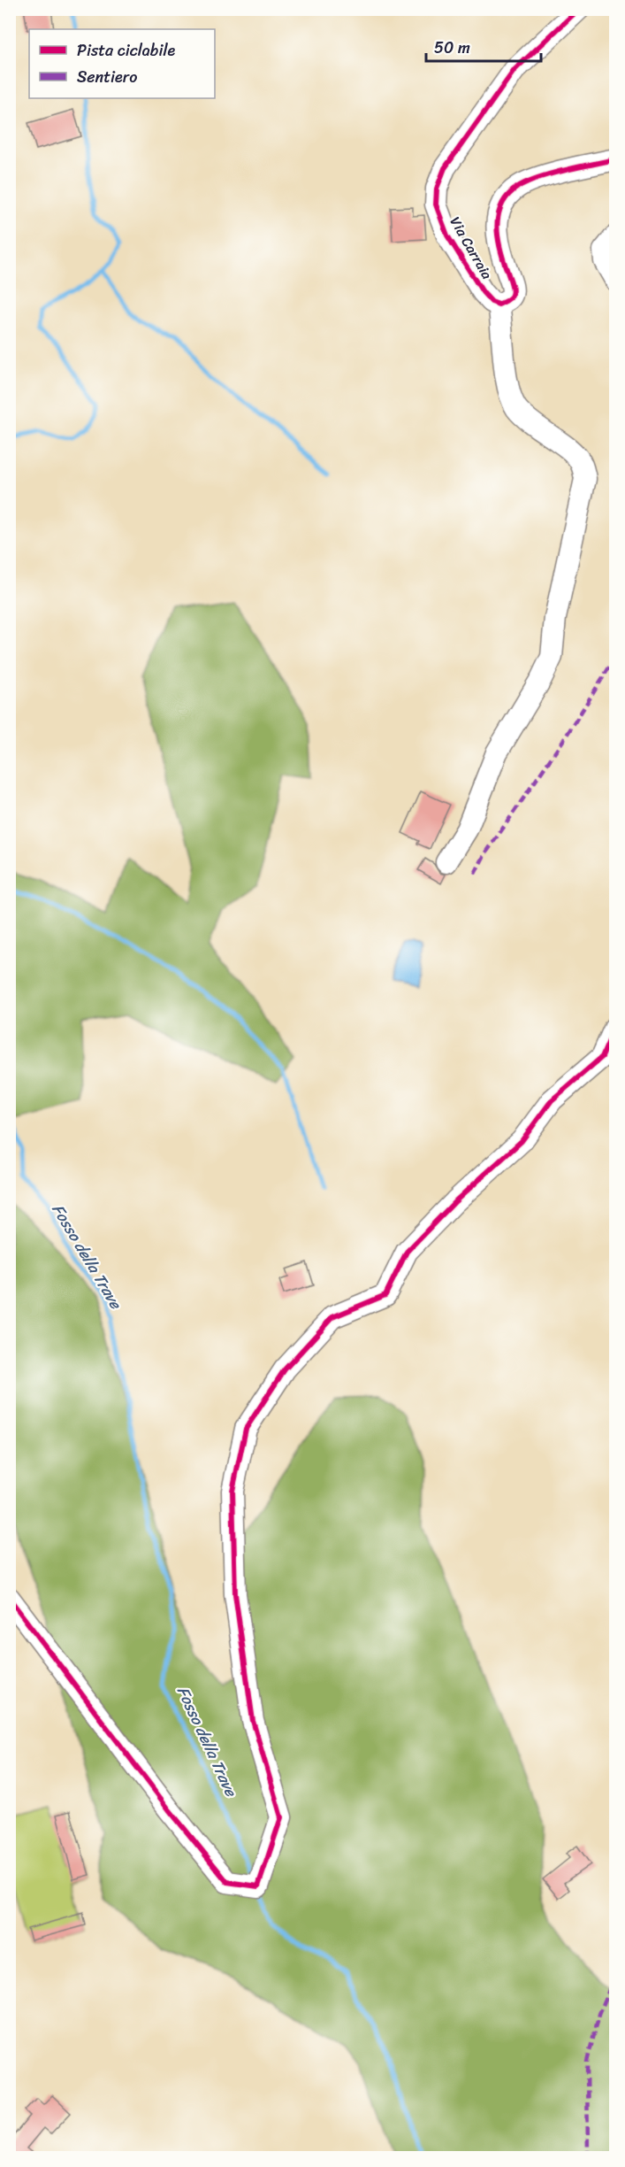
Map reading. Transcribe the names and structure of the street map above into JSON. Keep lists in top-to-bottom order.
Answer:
{
  "streets": {
    "street": ["Via Carraia"]
  },
  "water": ["Fosso della Trave"],
  "legend": ["Pista ciclabile", "Sentiero"],
  "scale_bar": "50 m"
}
